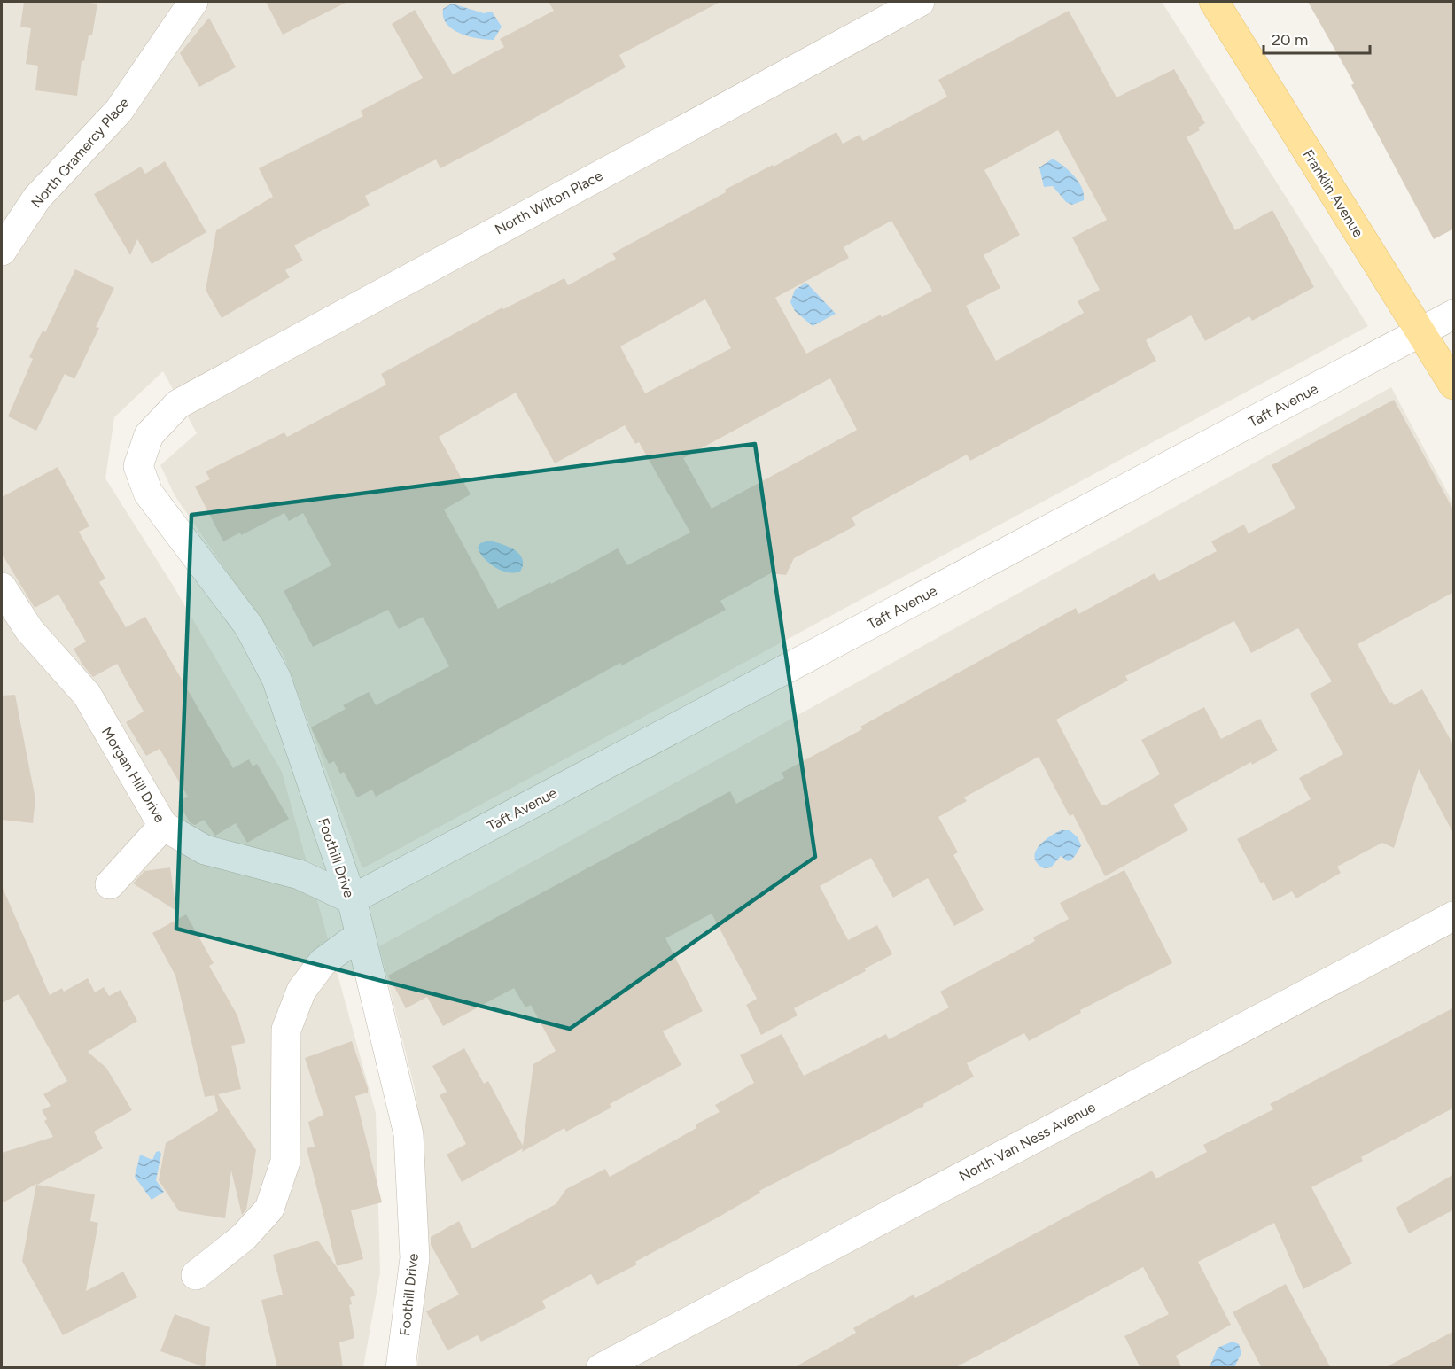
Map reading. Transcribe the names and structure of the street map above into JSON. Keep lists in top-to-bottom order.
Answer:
{
  "streets": {
    "main road": ["Franklin Avenue"],
    "street": [
      "North Gramercy Place",
      "North Wilton Place",
      "Taft Avenue",
      "Morgan Hill Drive",
      "Foothill Drive",
      "North Van Ness Avenue"
    ]
  },
  "crossings": [
    ["Franklin Avenue", "Taft Avenue"],
    ["North Wilton Place", "Foothill Drive"],
    ["Taft Avenue", "Morgan Hill Drive"],
    ["Taft Avenue", "Foothill Drive"],
    ["Morgan Hill Drive", "Foothill Drive"]
  ],
  "scale_bar": "20 m"
}
